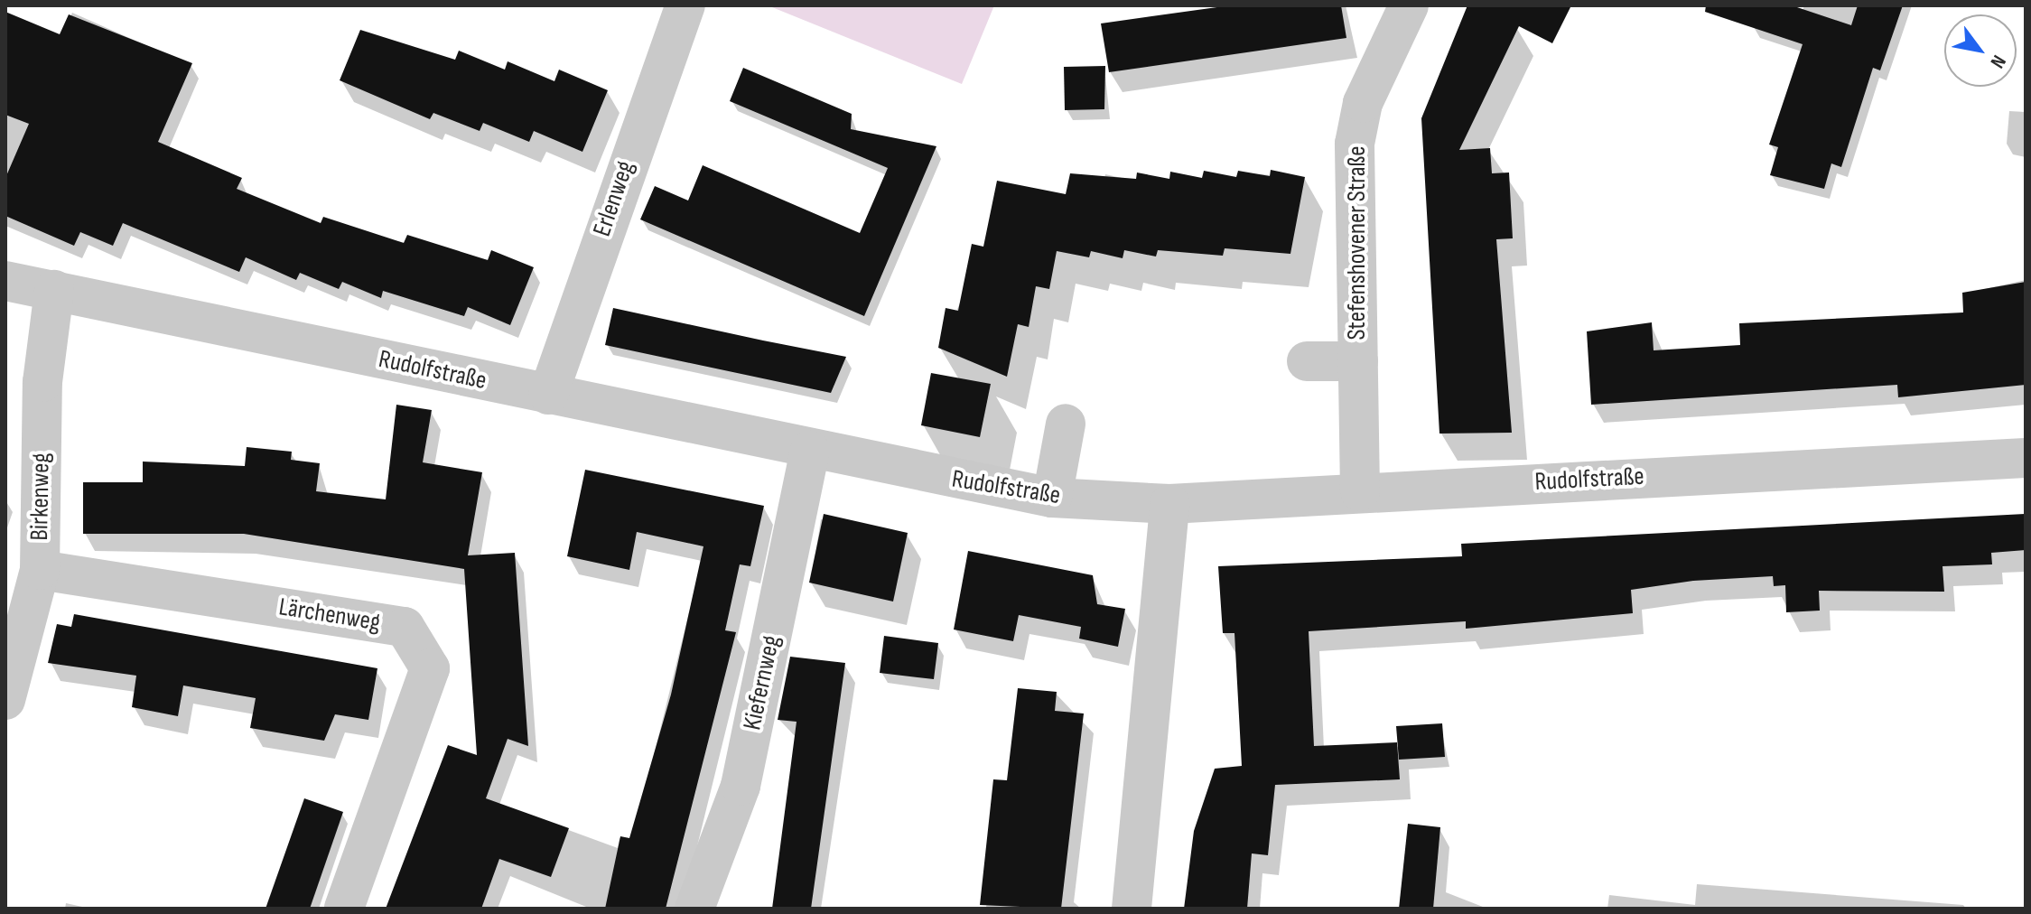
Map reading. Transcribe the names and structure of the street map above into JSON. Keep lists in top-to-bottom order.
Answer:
{
  "streets": {
    "street": [
      "Erlenweg",
      "Stefenshovener Straße",
      "Rudolfstraße",
      "Birkenweg",
      "Lärchenweg",
      "Kiefernweg"
    ]
  },
  "crossings": [
    ["Erlenweg", "Rudolfstraße"],
    ["Stefenshovener Straße", "Rudolfstraße"],
    ["Rudolfstraße", "Birkenweg"],
    ["Rudolfstraße", "Kiefernweg"],
    ["Birkenweg", "Lärchenweg"]
  ],
  "north": "bottom right"
}
